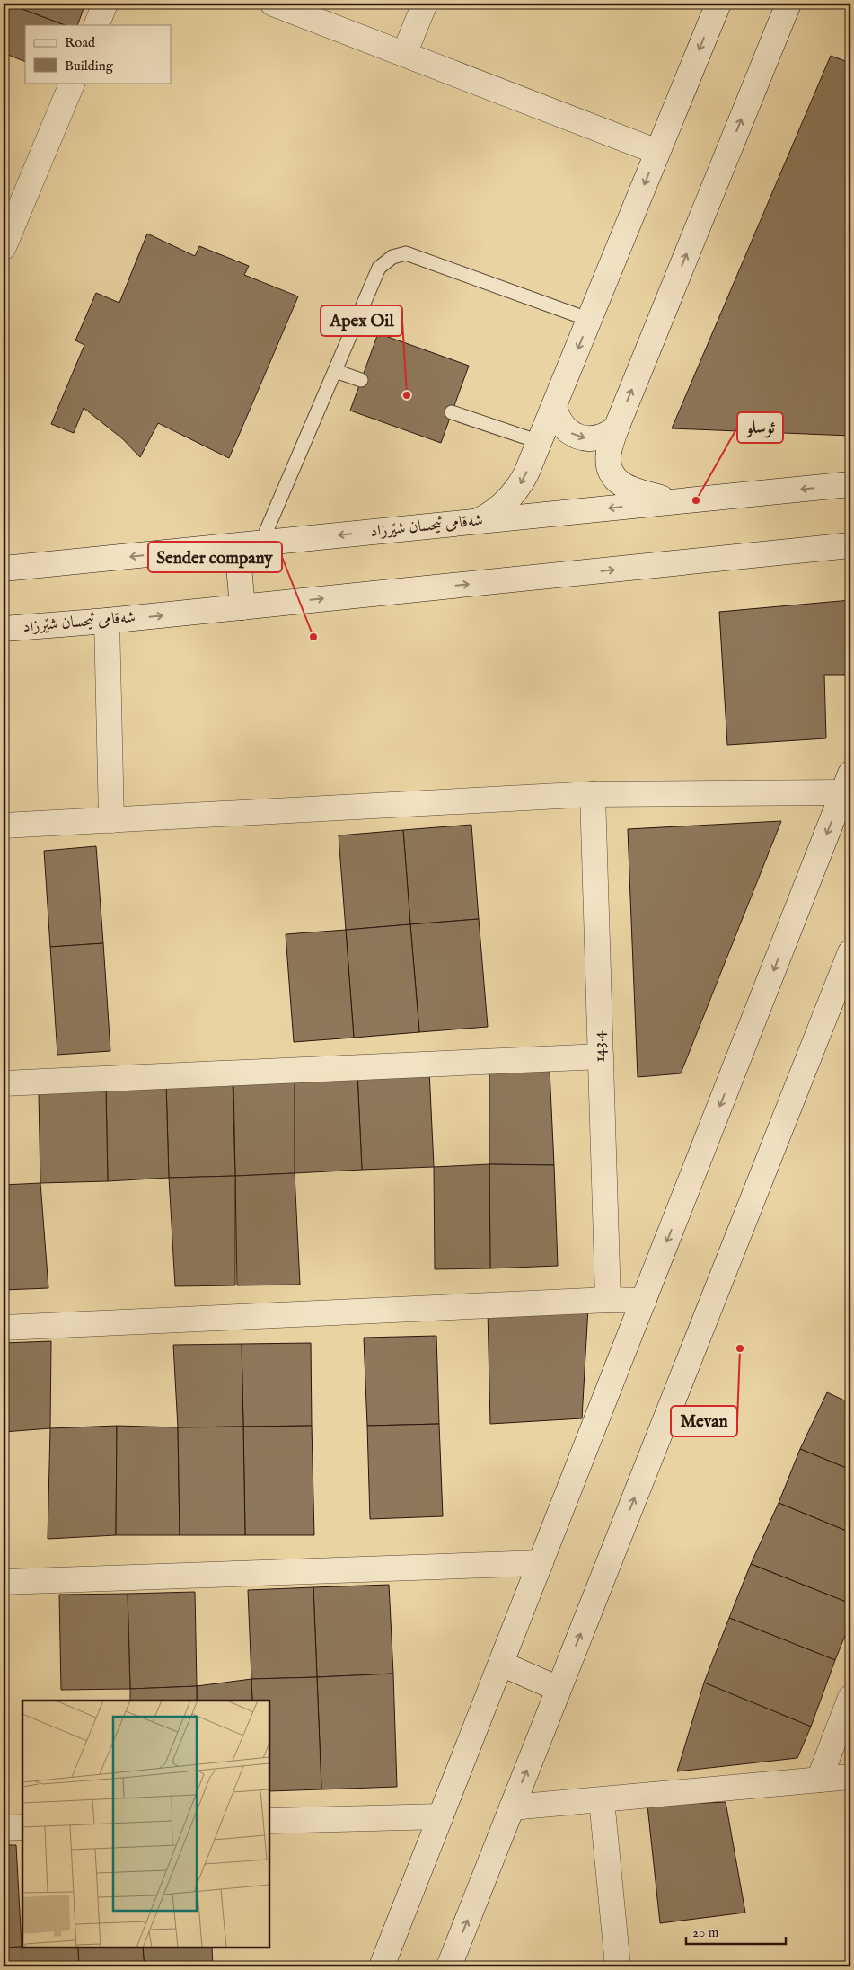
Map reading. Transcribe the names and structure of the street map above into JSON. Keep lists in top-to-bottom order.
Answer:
{
  "streets": {
    "street": ["شەقامی ئیحسان شێرزاد", "143.4"]
  },
  "places": [
    "Apex Oil",
    "ئوسلو",
    "Sender company",
    "Mevan"
  ],
  "legend": ["Road", "Building"],
  "scale_bar": "20 m"
}
